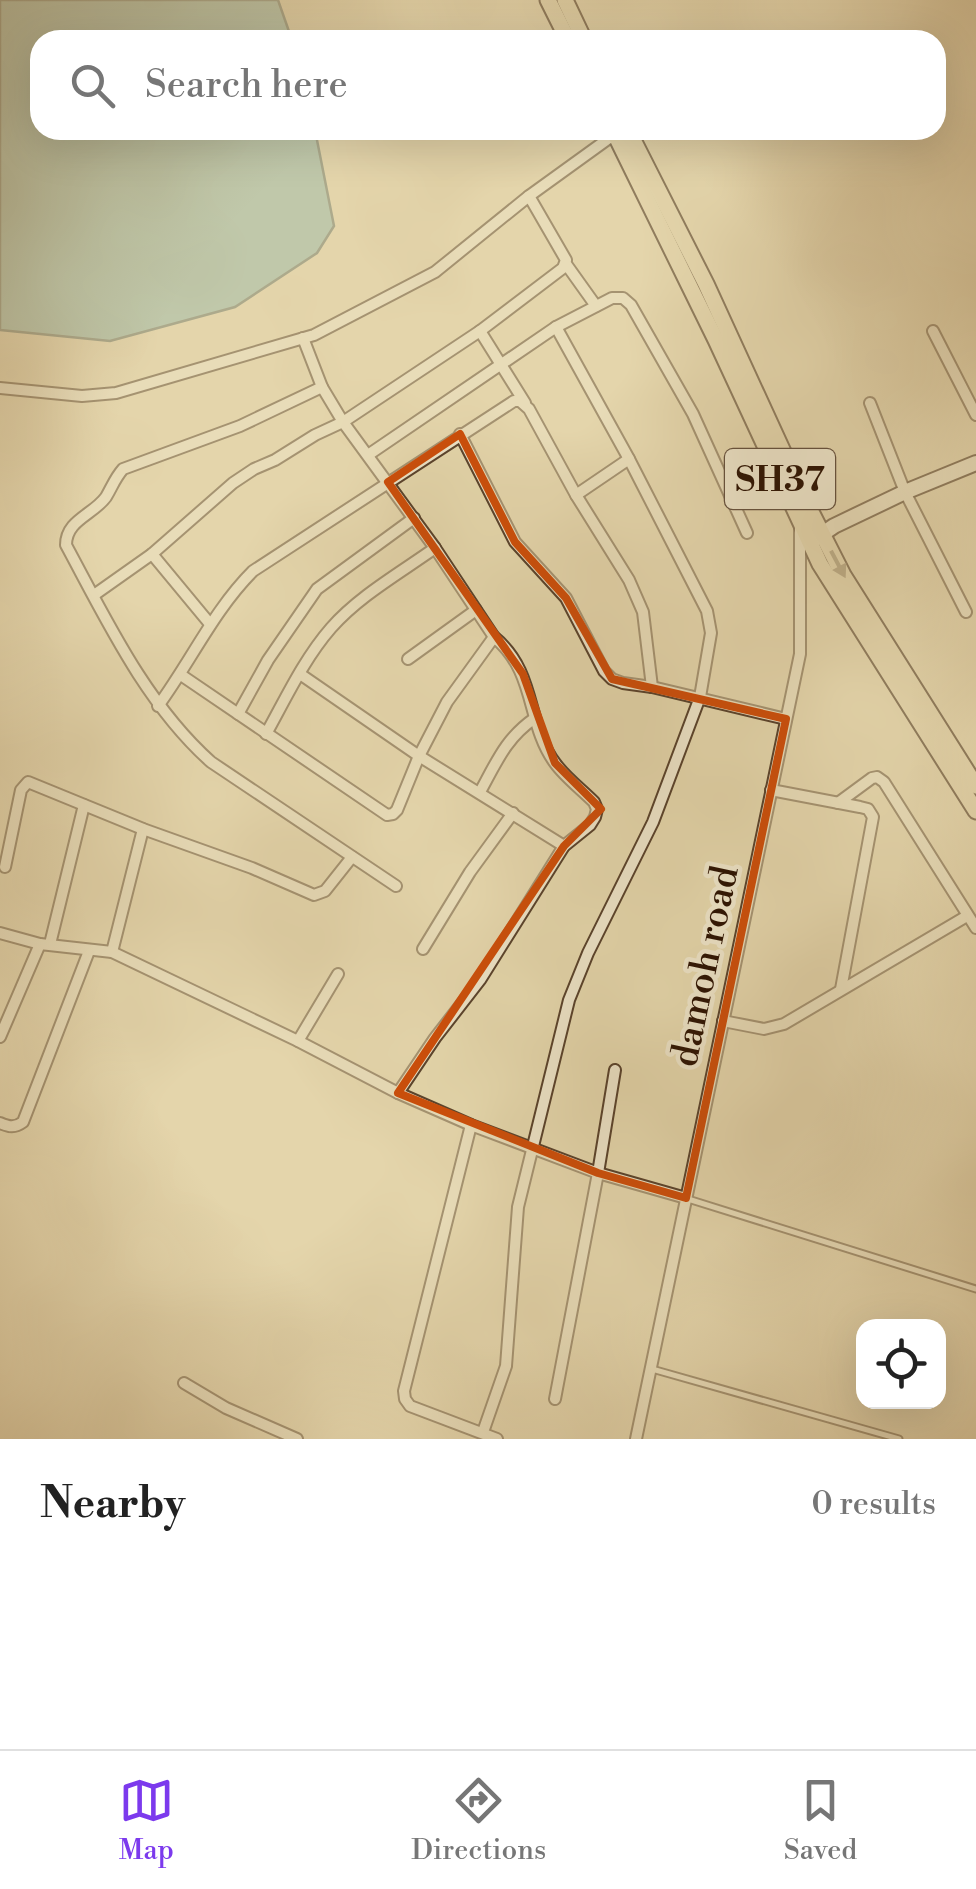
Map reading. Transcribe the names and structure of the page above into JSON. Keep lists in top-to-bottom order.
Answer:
{
  "streets": {
    "main road": ["SH37"],
    "street": ["damoh road"]
  },
  "crossings": [
    ["SH37", "damoh road"]
  ],
  "page": {
    "search": "Search here",
    "heading": ["Nearby", "0 results"],
    "nav": ["Map", "Directions", "Saved"]
  }
}
